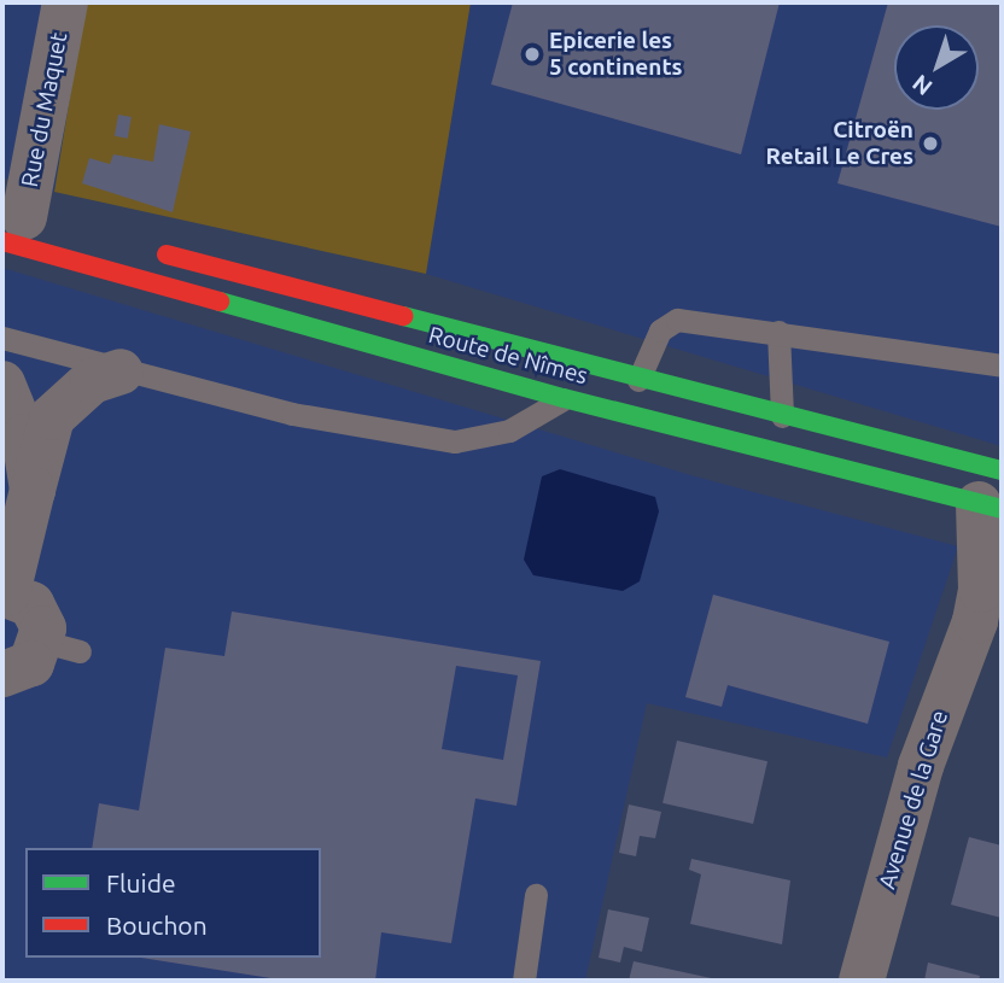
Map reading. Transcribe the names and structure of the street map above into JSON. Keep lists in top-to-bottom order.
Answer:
{
  "streets": {
    "main road": ["Route de Nîmes"],
    "street": ["Rue du Maquet", "Avenue de la Gare"]
  },
  "crossings": [
    ["Rue du Maquet", "Route de Nîmes"],
    ["Route de Nîmes", "Avenue de la Gare"]
  ],
  "places": ["Epicerie les 5 continents", "Citroën Retail Le Cres"],
  "legend": ["Fluide", "Bouchon"],
  "north": "bottom left"
}
